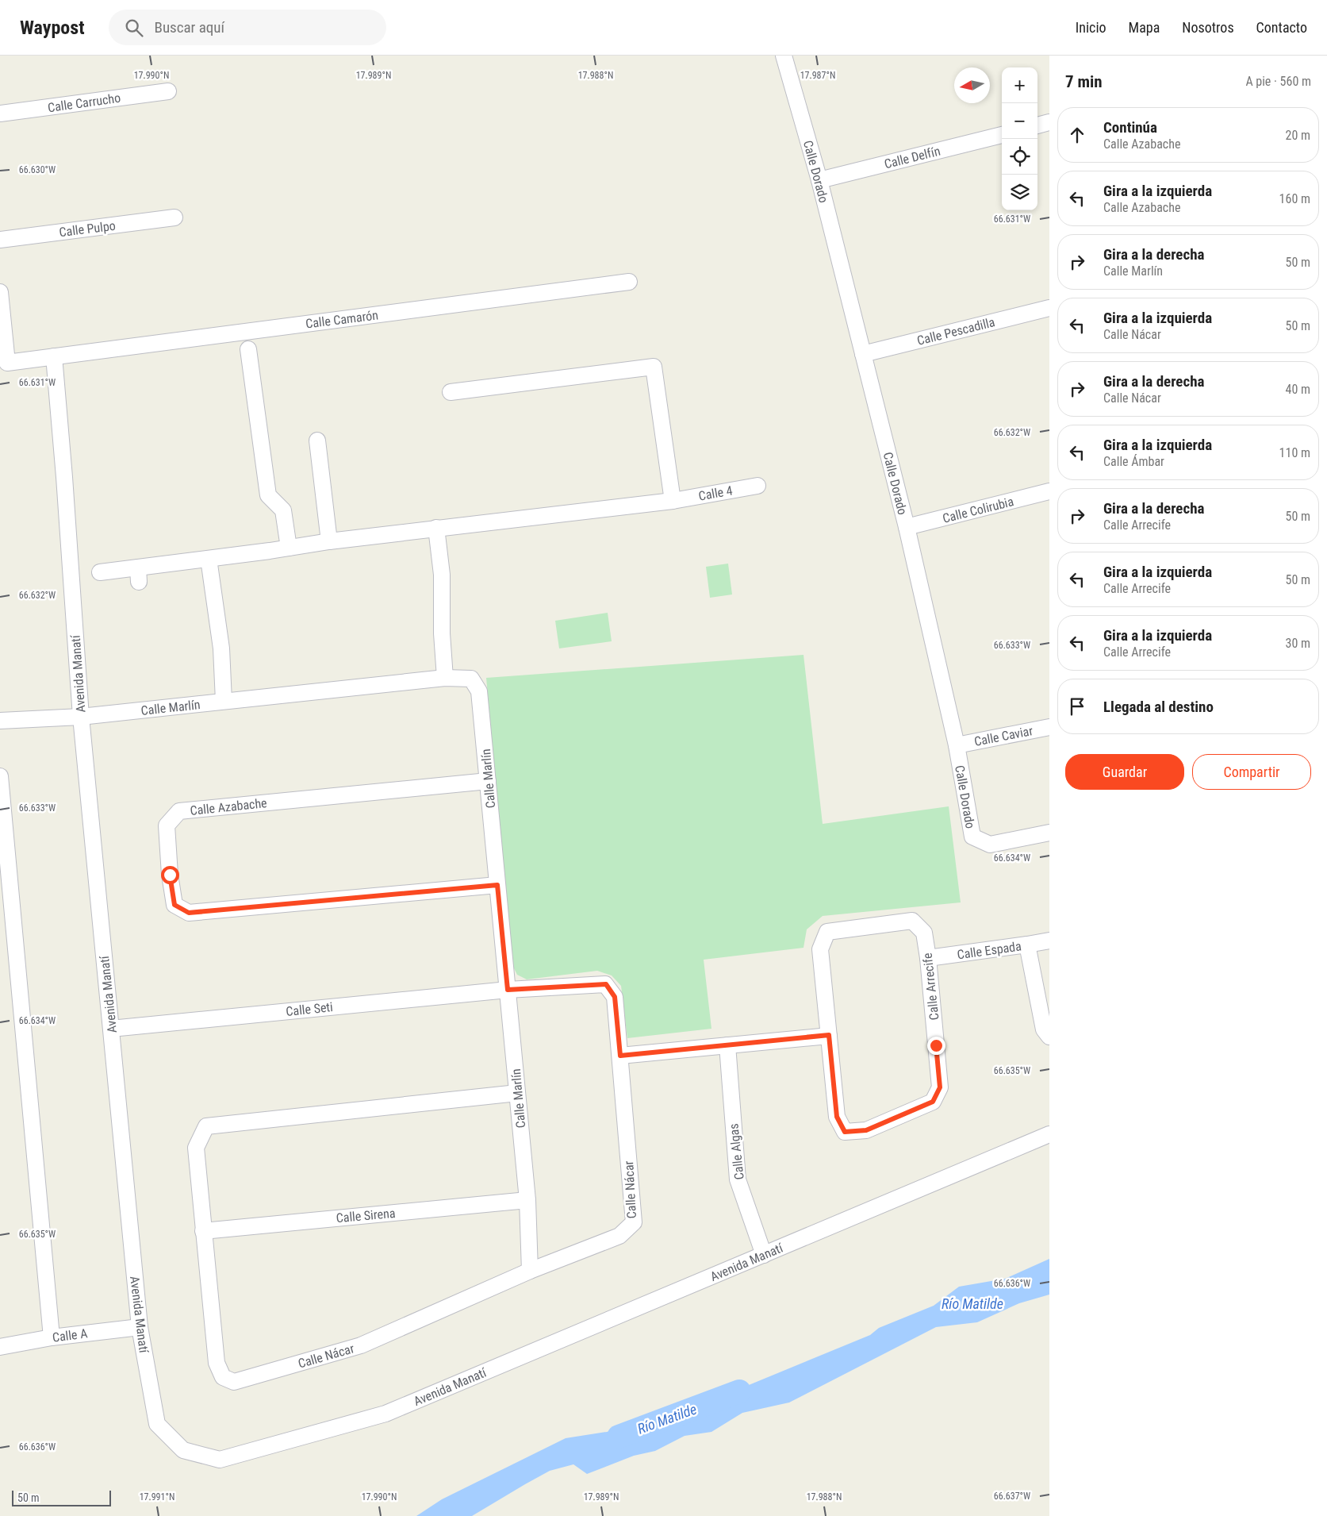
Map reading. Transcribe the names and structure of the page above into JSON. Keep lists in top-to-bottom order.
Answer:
{
  "streets": {
    "street": [
      "Calle Carrucho",
      "Calle Delfín",
      "Calle Dorado",
      "Calle Pulpo",
      "Calle Camarón",
      "Calle Pescadilla",
      "Calle 4",
      "Calle Colirubia",
      "Avenida Manatí",
      "Calle Marlín",
      "Calle Caviar",
      "Calle Azabache",
      "Calle Espada",
      "Calle Arrecife",
      "Calle Seti",
      "Calle Algas",
      "Calle Nácar",
      "Calle Sirena",
      "Calle A"
    ]
  },
  "crossings": [
    ["Calle Delfín", "Calle Dorado"],
    ["Calle Dorado", "Calle Pescadilla"],
    ["Calle Dorado", "Calle Colirubia"],
    ["Calle Dorado", "Calle Caviar"],
    ["Calle Camarón", "Avenida Manatí"],
    ["Avenida Manatí", "Calle Marlín"],
    ["Avenida Manatí", "Calle Seti"],
    ["Avenida Manatí", "Calle Algas"],
    ["Avenida Manatí", "Calle A"],
    ["Calle Marlín", "Calle Azabache"],
    ["Calle Marlín", "Calle Seti"],
    ["Calle Marlín", "Calle Nácar"],
    ["Calle Marlín", "Calle Sirena"],
    ["Calle Espada", "Calle Arrecife"],
    ["Calle Seti", "Calle Nácar"],
    ["Calle Nácar", "Calle Sirena"]
  ],
  "water": ["Río Matilde"],
  "scale_bar": "50 m",
  "north": "left",
  "page": {
    "header": "Waypost",
    "search": "Buscar aquí",
    "nav": [
      "Inicio",
      "Mapa",
      "Nosotros",
      "Contacto"
    ],
    "heading": ["7 min", "A pie · 560 m"],
    "map_buttons": ["+", "−"],
    "list": [
      ["Continúa", "Calle Azabache", "20 m"],
      ["Gira a la izquierda", "Calle Azabache", "160 m"],
      ["Gira a la derecha", "Calle Marlín", "50 m"],
      ["Gira a la izquierda", "Calle Nácar", "50 m"],
      ["Gira a la derecha", "Calle Nácar", "40 m"],
      ["Gira a la izquierda", "Calle Ámbar", "110 m"],
      ["Gira a la derecha", "Calle Arrecife", "50 m"],
      ["Gira a la izquierda", "Calle Arrecife", "50 m"],
      ["Gira a la izquierda", "Calle Arrecife", "30 m"],
      "Llegada al destino"
    ],
    "buttons": ["Guardar", "Compartir"],
    "scale": "50 m"
  },
  "coordinates": [
    "17.990°N",
    "17.989°N",
    "17.988°N",
    "17.987°N",
    "66.630°W",
    "66.631°W",
    "66.632°W",
    "66.633°W",
    "66.634°W",
    "66.635°W",
    "66.636°W",
    "66.637°W",
    "17.991°N"
  ]
}
